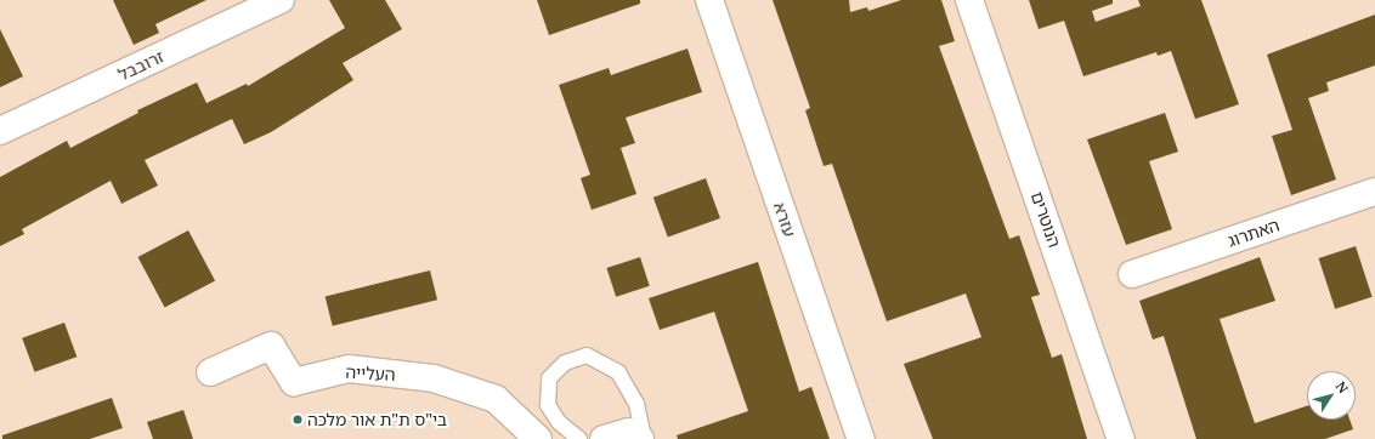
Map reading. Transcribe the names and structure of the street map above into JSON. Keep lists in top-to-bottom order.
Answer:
{
  "streets": {
    "street": [
      "זרובבל",
      "עזרא",
      "הנוטרים",
      "האתרוג",
      "העלייה"
    ]
  },
  "places": ["בי\"ס ת\"ת אור מלכה"],
  "north": "top right"
}
